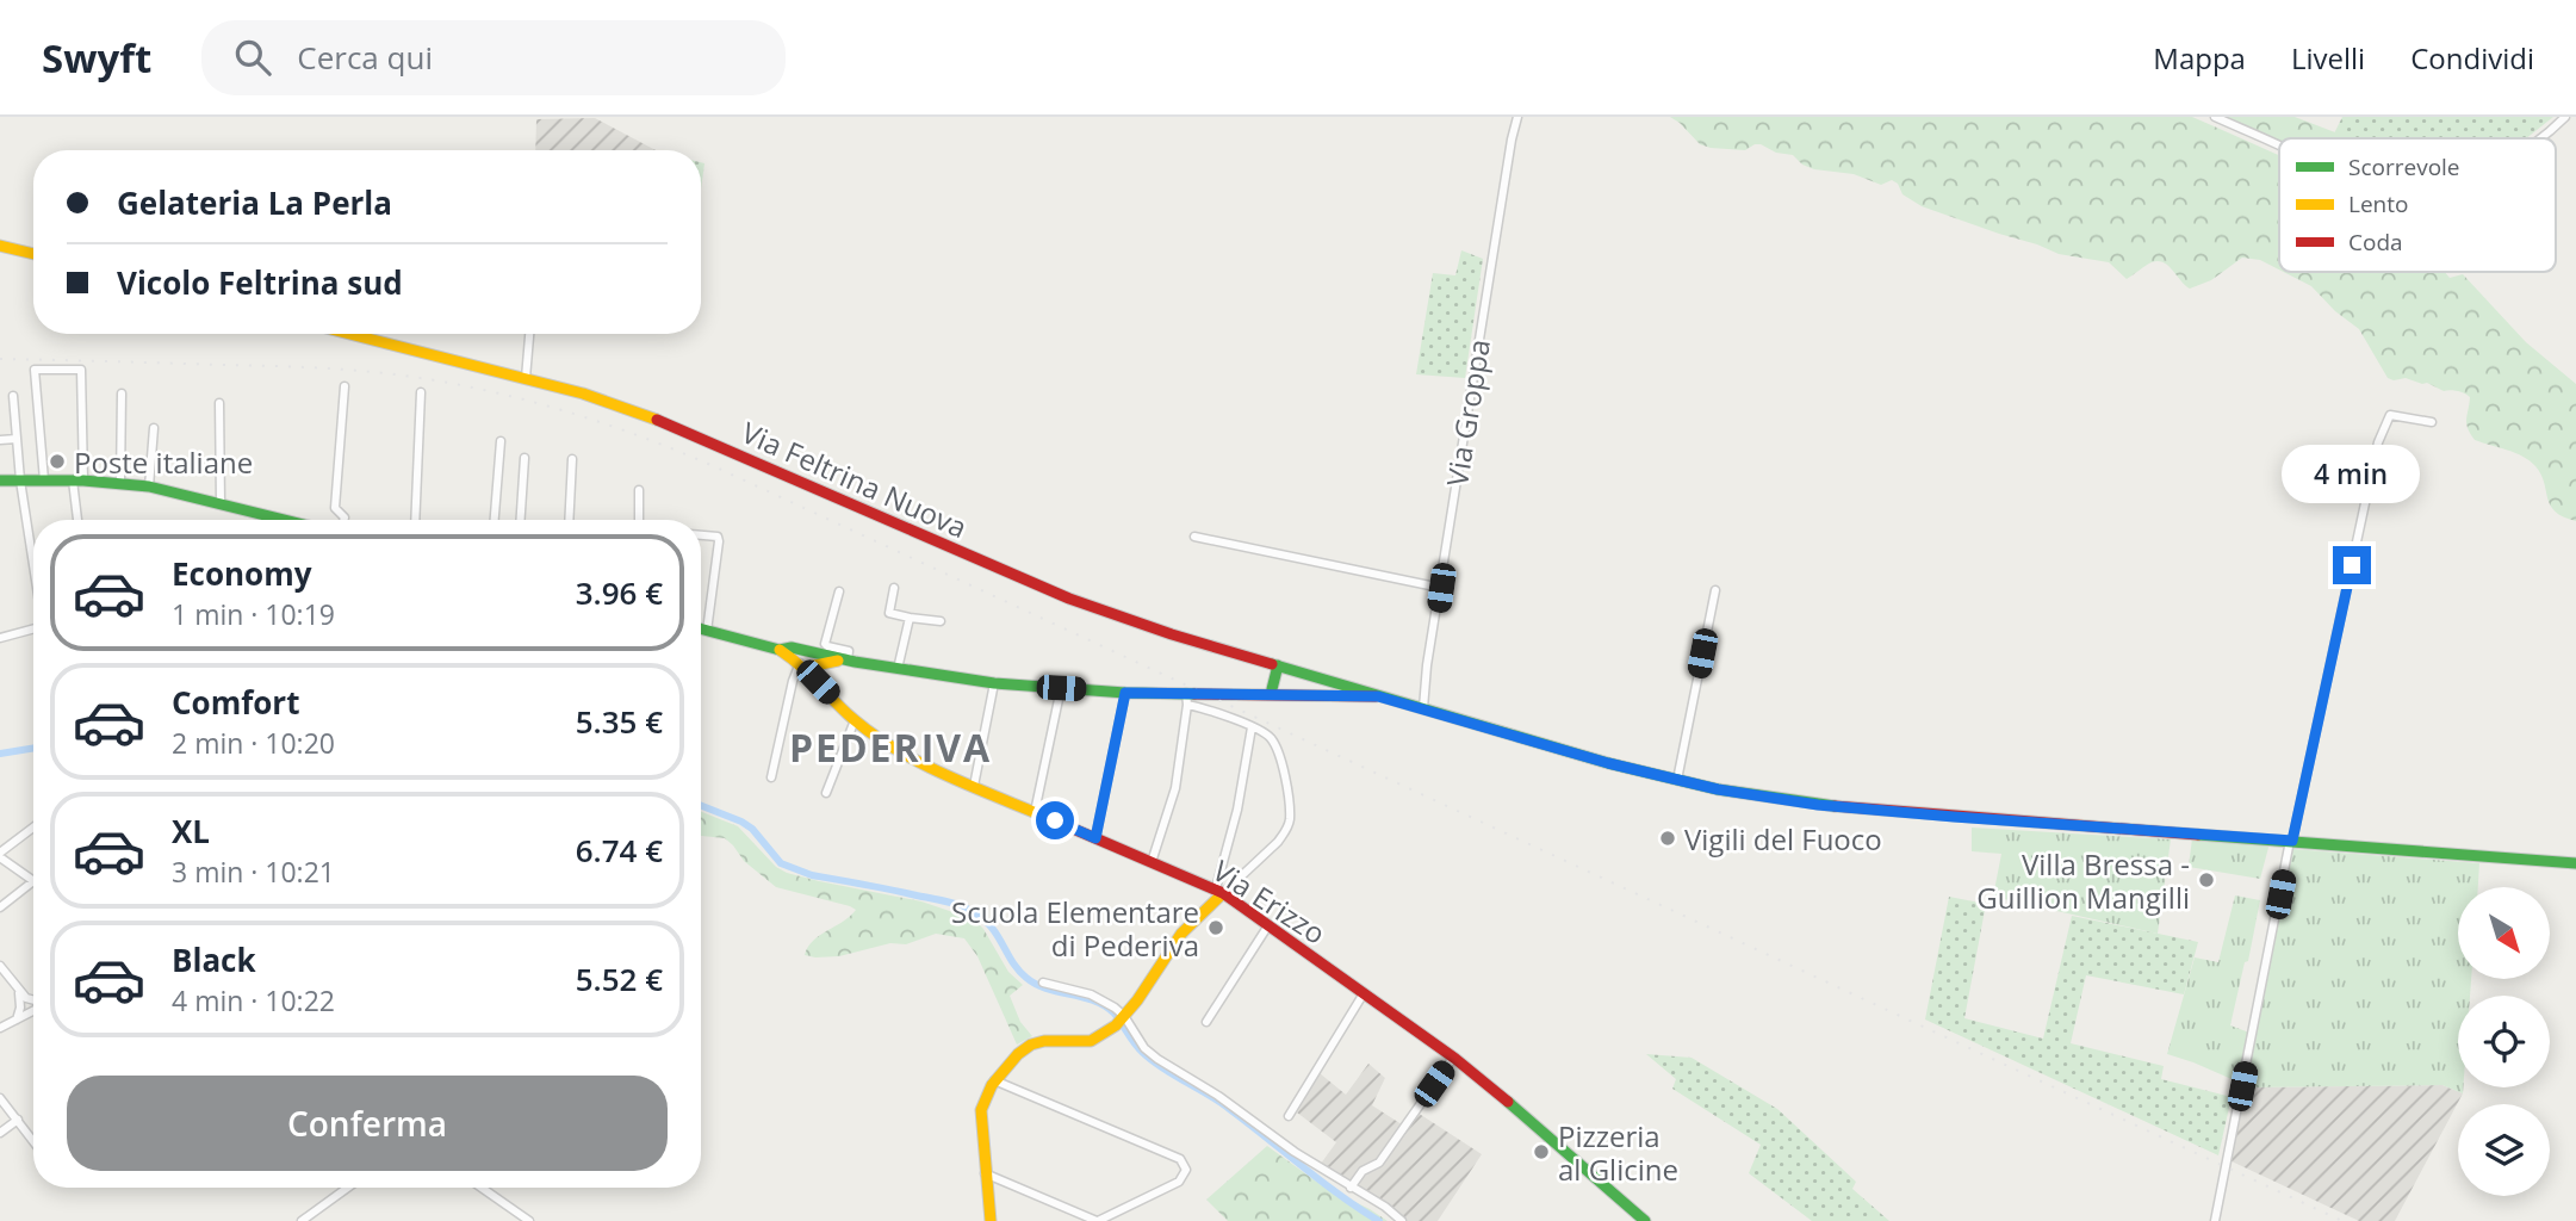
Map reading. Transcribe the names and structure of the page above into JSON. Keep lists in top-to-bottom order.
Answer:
{
  "streets": {
    "main road": ["Via Feltrina Nuova", "Via Erizzo"],
    "street": ["Via Groppa"]
  },
  "districts": ["PEDERIVA"],
  "places": [
    "Poste italiane",
    "Vigili del Fuoco",
    "Villa Bressa - Guillion Mangilli",
    "Scuola Elementare di Pederiva",
    "Pizzeria al Glicine"
  ],
  "legend": ["Scorrevole", "Lento", "Coda"],
  "north": "bottom right",
  "page": {
    "header": "Swyft",
    "search": "Cerca qui",
    "nav": ["Mappa", "Livelli", "Condividi"],
    "banner": ["Gelateria La Perla", "Vicolo Feltrina sud"],
    "bubble": "4 min",
    "list": [
      {
        "name": "Economy",
        "note": "1 min · 10:19",
        "value": "3.96 €"
      },
      {
        "name": "Comfort",
        "note": "2 min · 10:20",
        "value": "5.35 €"
      },
      {
        "name": "XL",
        "note": "3 min · 10:21",
        "value": "6.74 €"
      },
      {
        "name": "Black",
        "note": "4 min · 10:22",
        "value": "5.52 €"
      }
    ],
    "buttons": "Conferma"
  }
}
